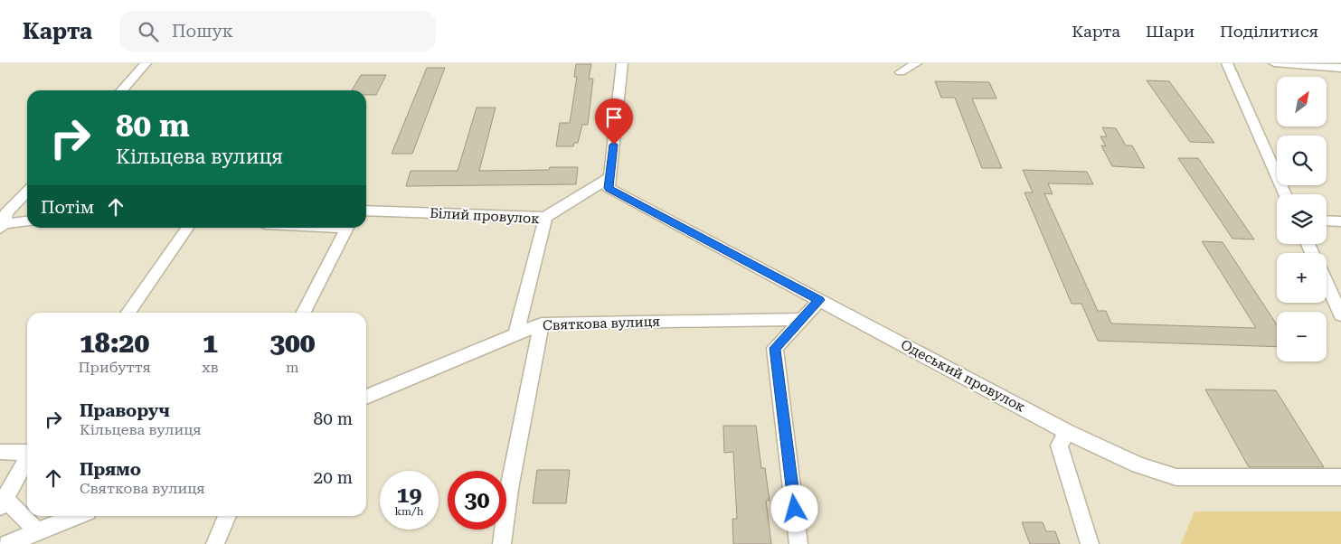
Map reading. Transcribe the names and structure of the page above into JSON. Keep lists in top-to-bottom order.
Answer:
{
  "streets": {
    "street": ["Білий провулок", "Святкова вулиця", "Одеський провулок"]
  },
  "crossings": [
    ["Білий провулок", "Святкова вулиця"]
  ],
  "north": "top right",
  "page": {
    "header": "Карта",
    "search": "Пошук",
    "nav": ["Карта", "Шари", "Поділитися"],
    "map_buttons": ["+", "−"],
    "turn": ["80 m", "Кільцева вулиця"],
    "then": "Потім",
    "eta": [
      "18:20",
      "Прибуття",
      "1",
      "хв",
      "300",
      "m"
    ],
    "list": [
      {
        "name": "Праворуч",
        "note": "Кільцева вулиця",
        "value": "80 m"
      },
      {
        "name": "Прямо",
        "note": "Святкова вулиця",
        "value": "20 m"
      }
    ],
    "speed": "19 km/h",
    "limit": "30"
  }
}
